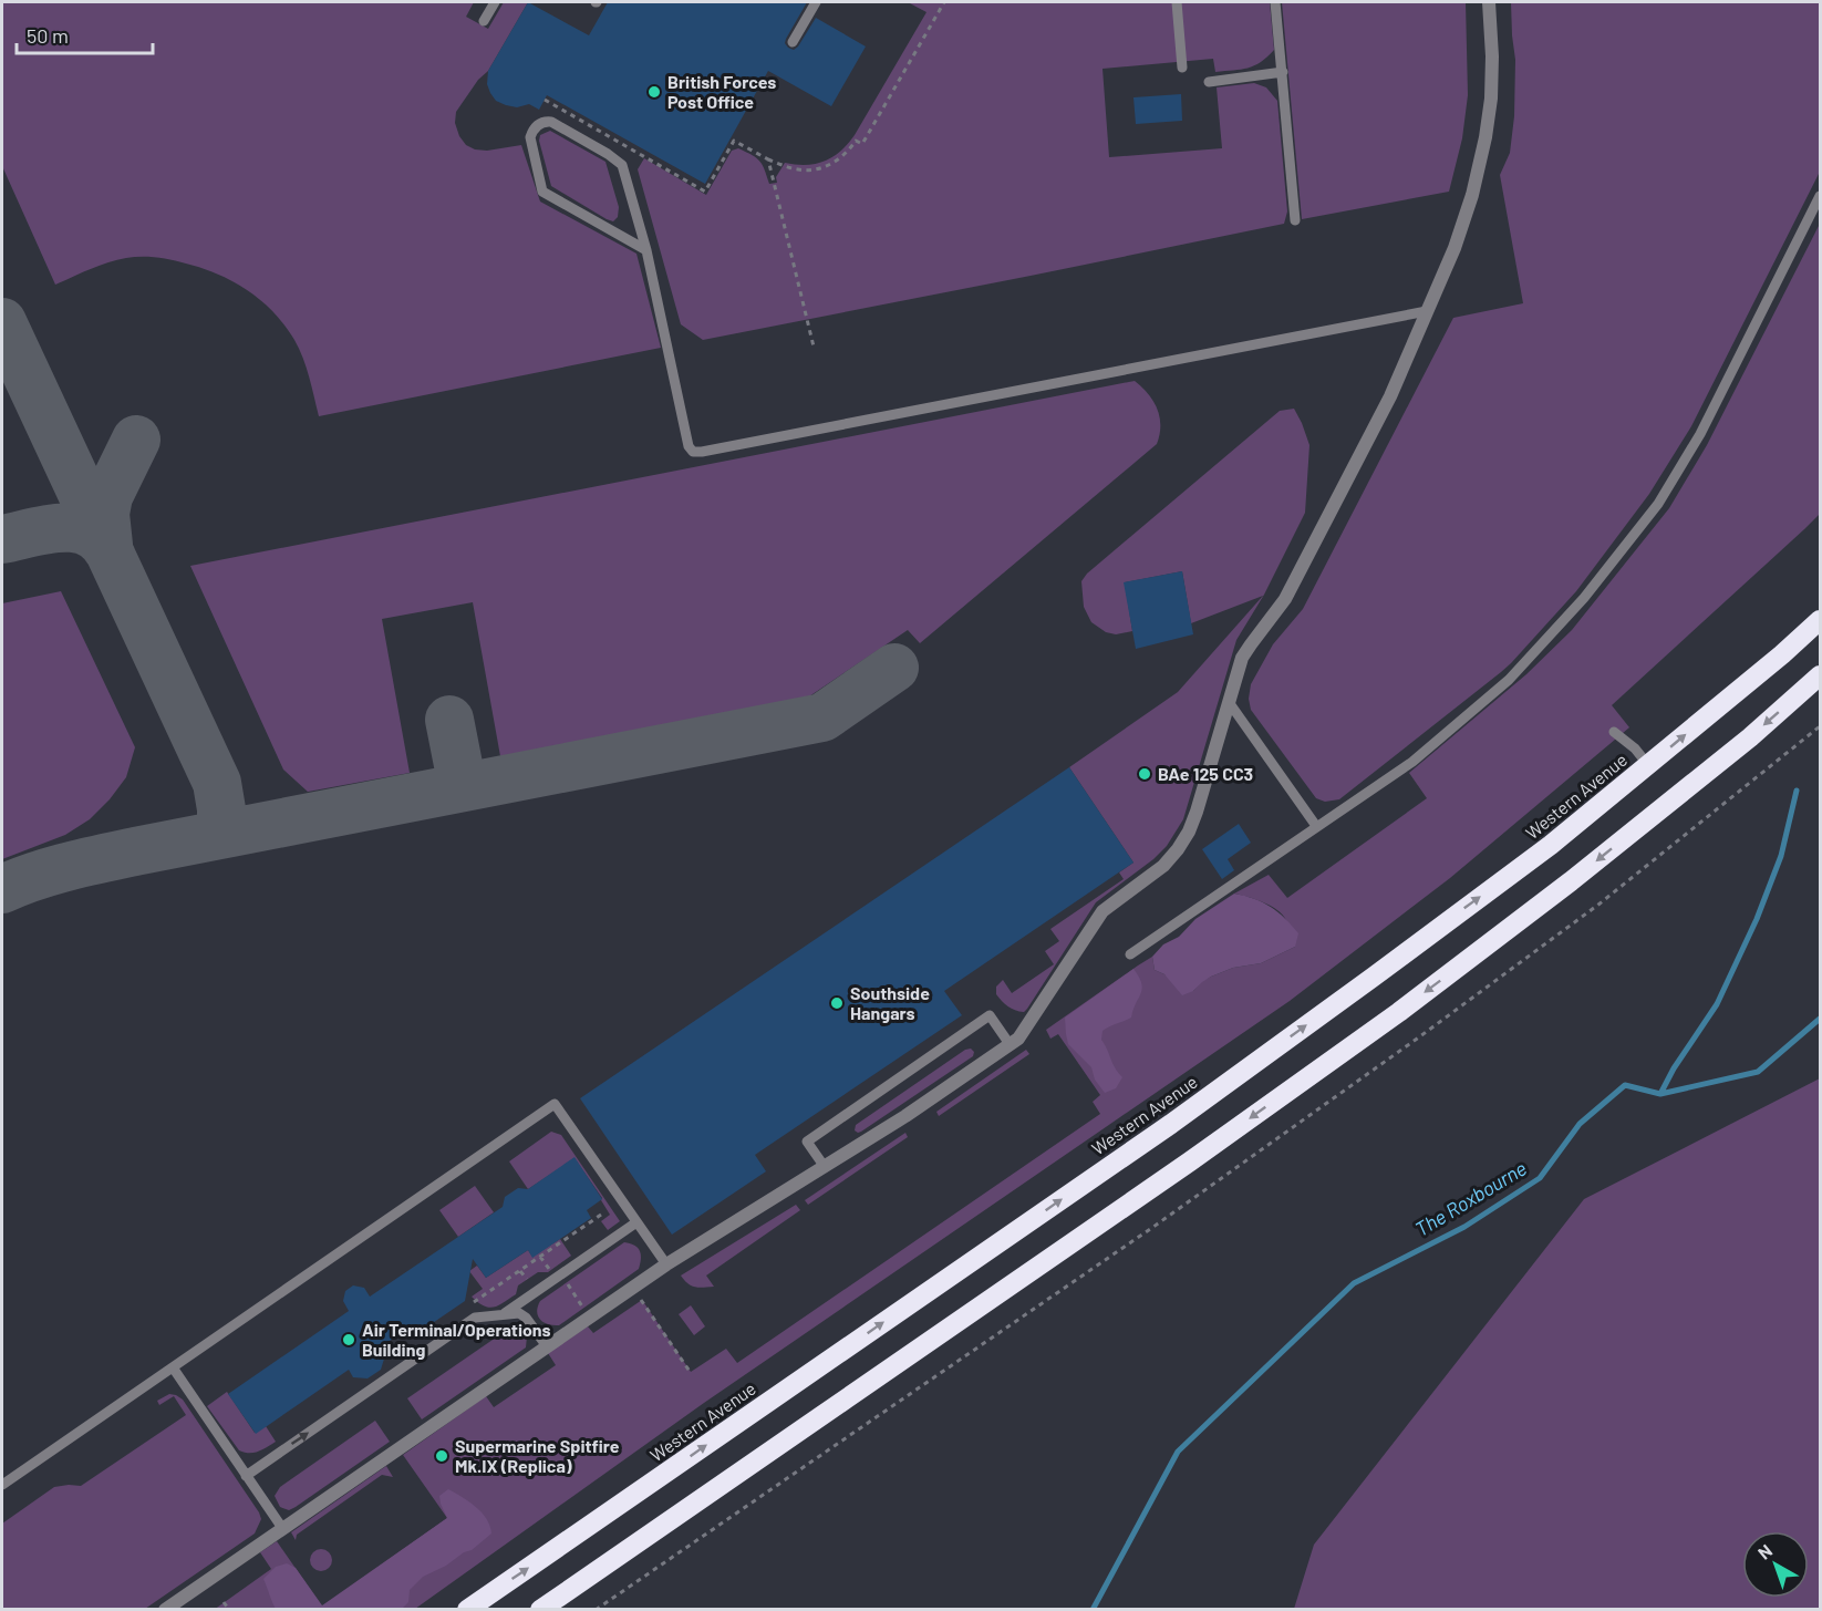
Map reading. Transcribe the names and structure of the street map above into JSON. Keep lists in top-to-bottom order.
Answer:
{
  "streets": {
    "highway": ["Western Avenue"]
  },
  "water": ["The Roxbourne"],
  "places": [
    "British Forces Post Office",
    "BAe 125 CC3",
    "Southside Hangars",
    "Air Terminal/Operations Building",
    "Supermarine Spitfire Mk.IX (Replica)"
  ],
  "scale_bar": "50 m",
  "north": "top left"
}
